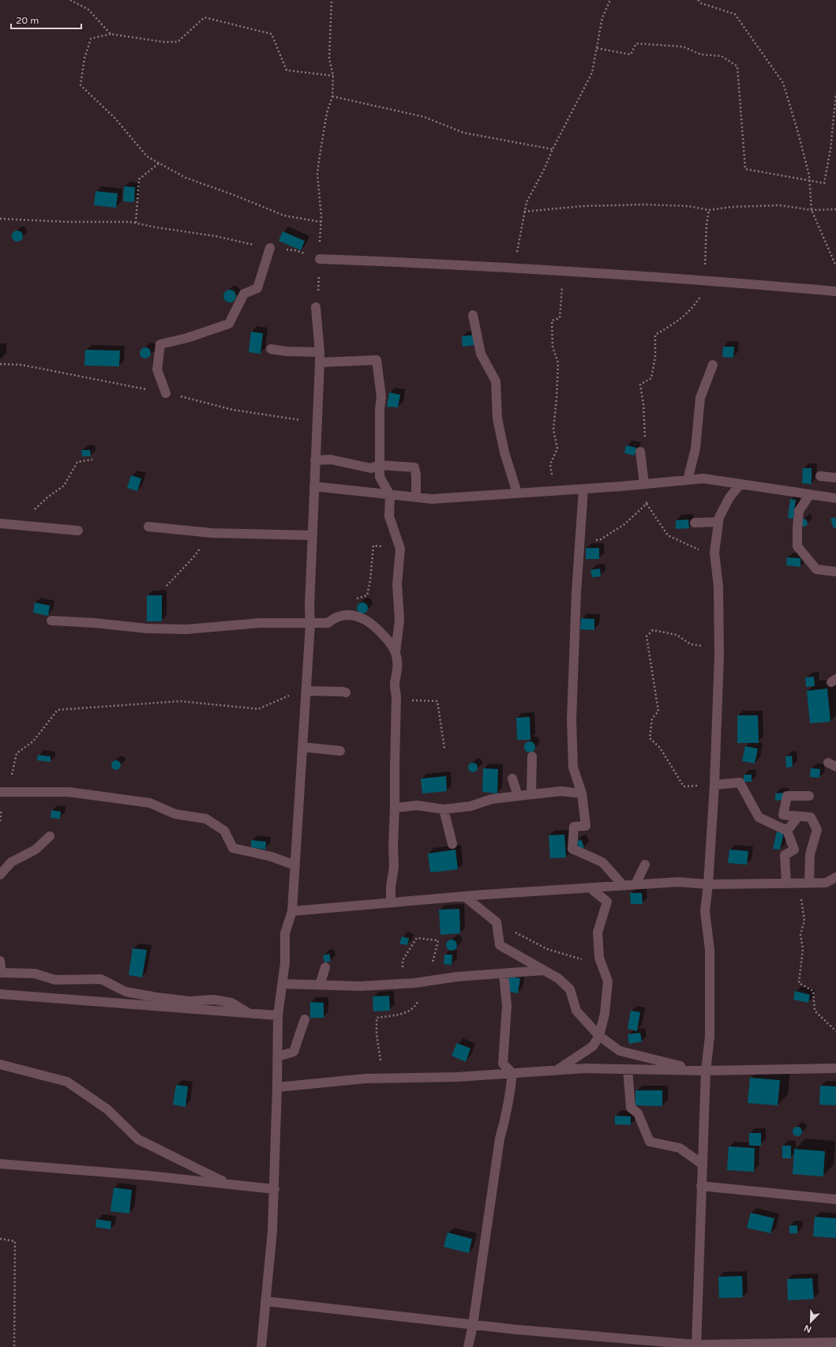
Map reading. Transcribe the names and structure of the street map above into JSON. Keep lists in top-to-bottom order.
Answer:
{
  "scale_bar": "20 m",
  "north": "bottom left"
}
